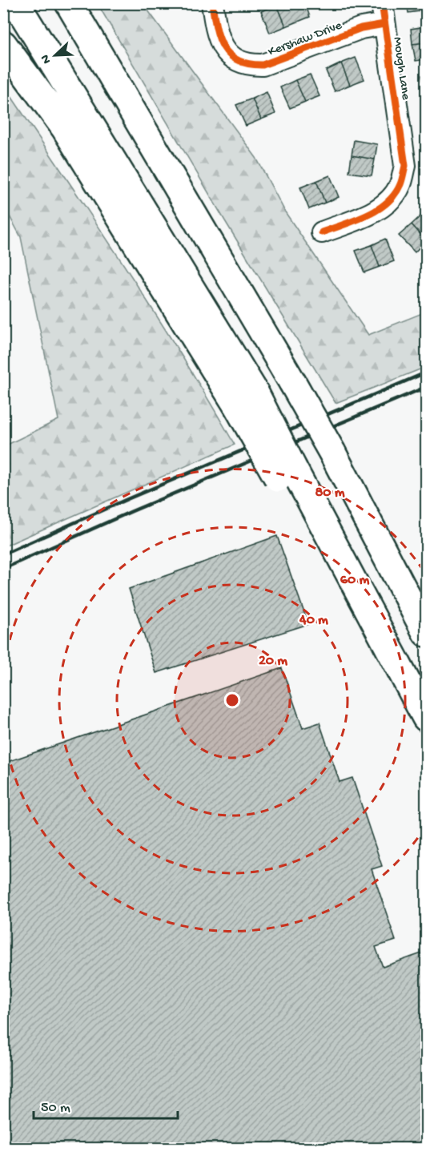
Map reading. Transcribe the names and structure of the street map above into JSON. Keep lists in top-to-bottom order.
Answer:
{
  "streets": {
    "street": ["Kershaw Drive", "Mough Lane"]
  },
  "crossings": [
    ["Kershaw Drive", "Mough Lane"]
  ],
  "scale_bar": "50 m",
  "north": "bottom left",
  "rings": [
    "80 m",
    "60 m",
    "40 m",
    "20 m"
  ]
}
